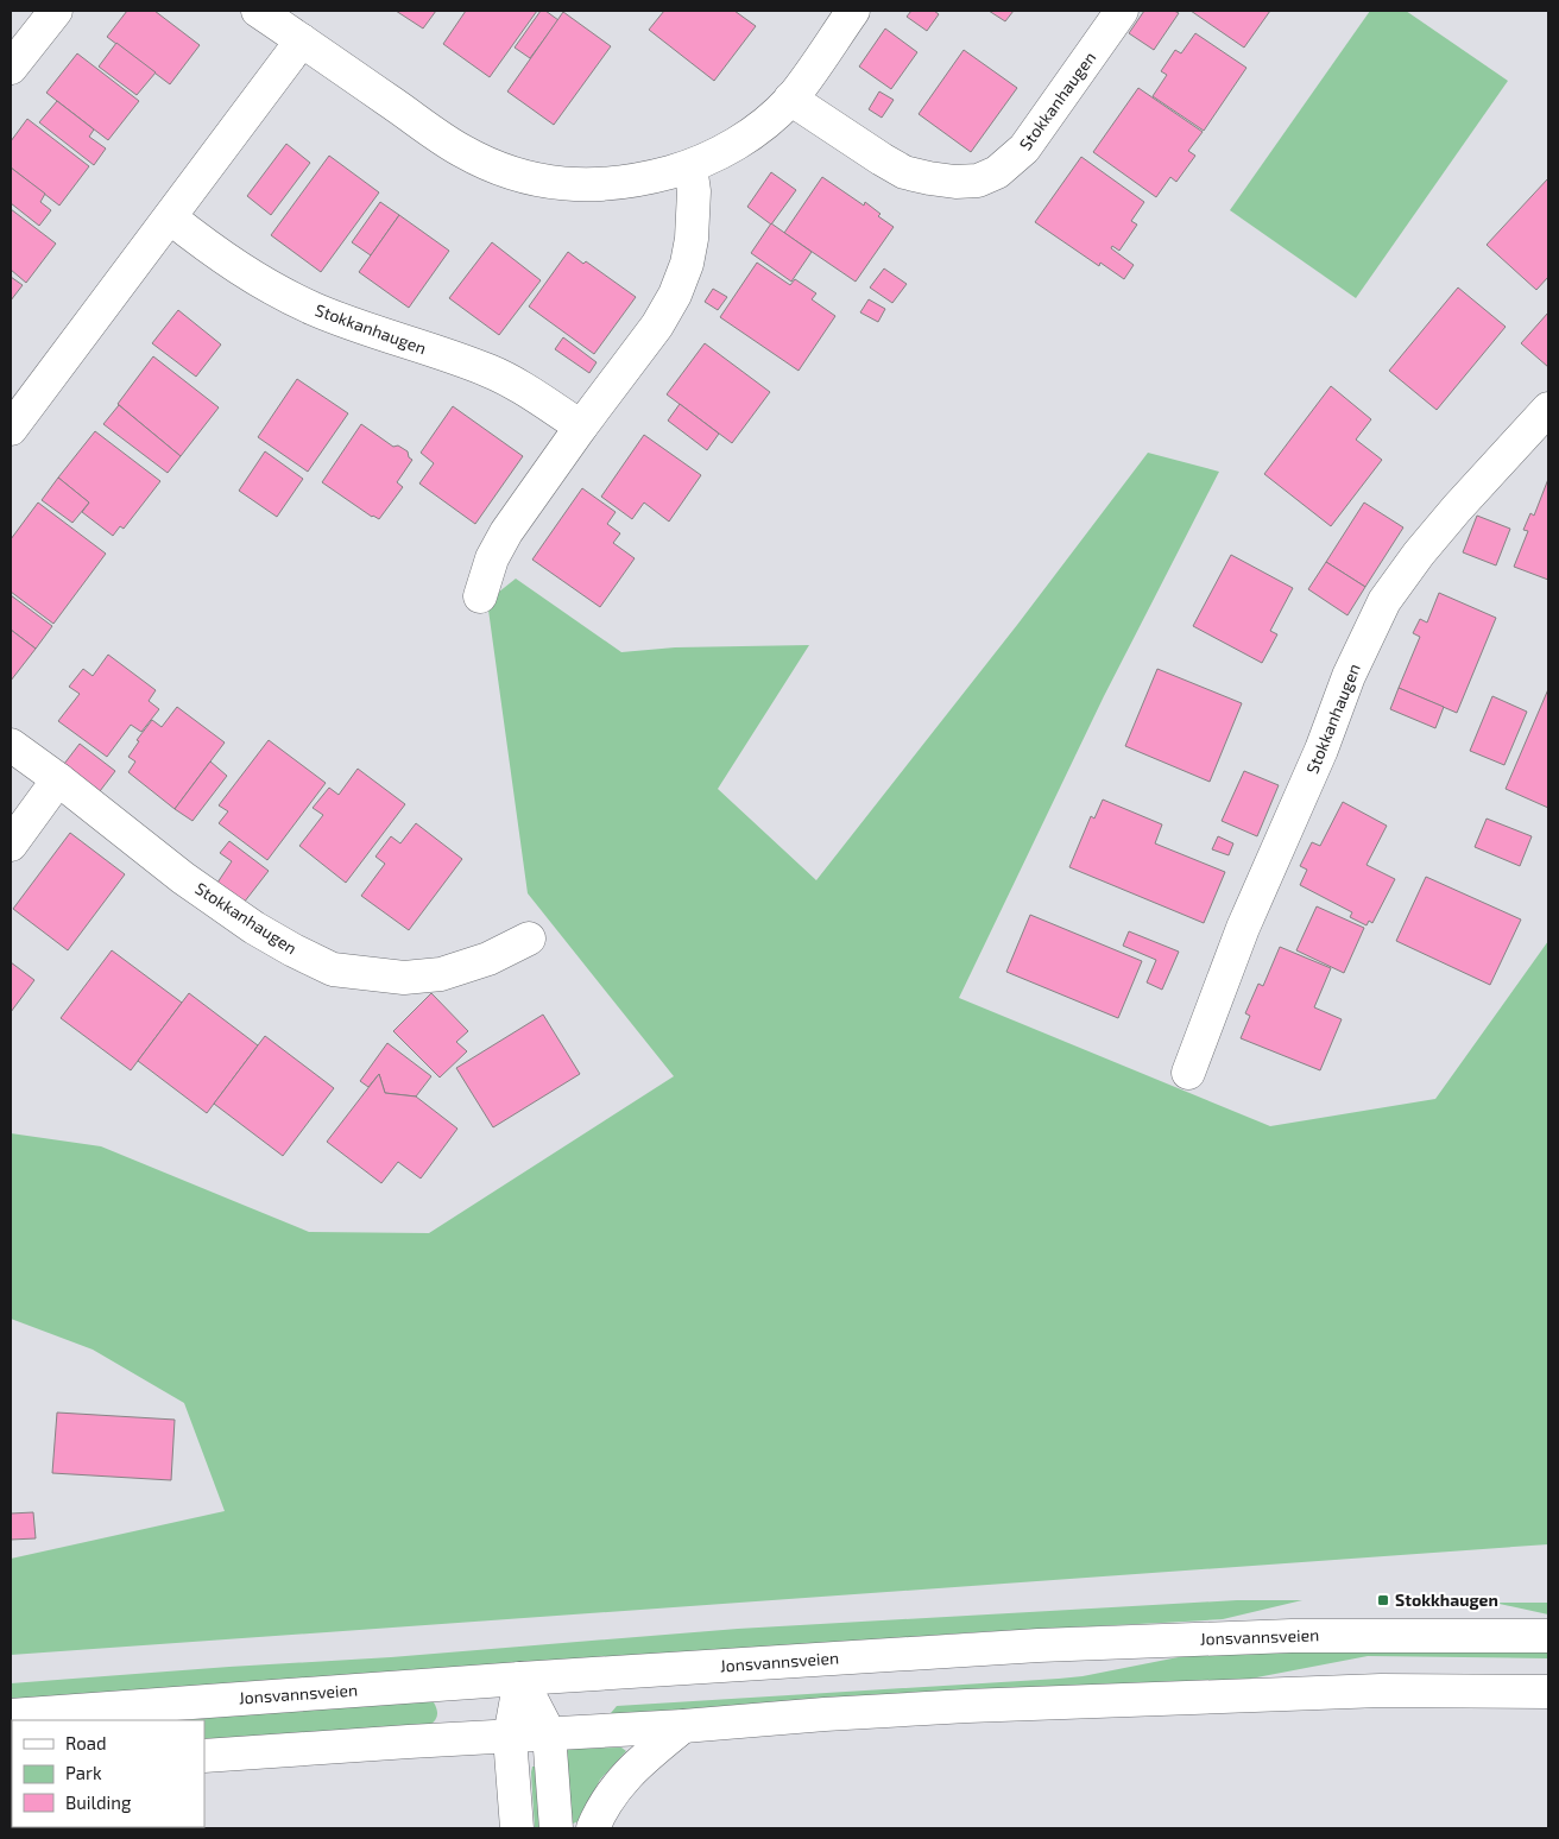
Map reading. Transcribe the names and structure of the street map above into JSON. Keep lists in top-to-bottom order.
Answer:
{
  "streets": {
    "street": ["Stokkanhaugen", "Jonsvannsveien"]
  },
  "places": {
    "transit": ["Stokkhaugen"]
  },
  "legend": ["Road", "Park", "Building"]
}
